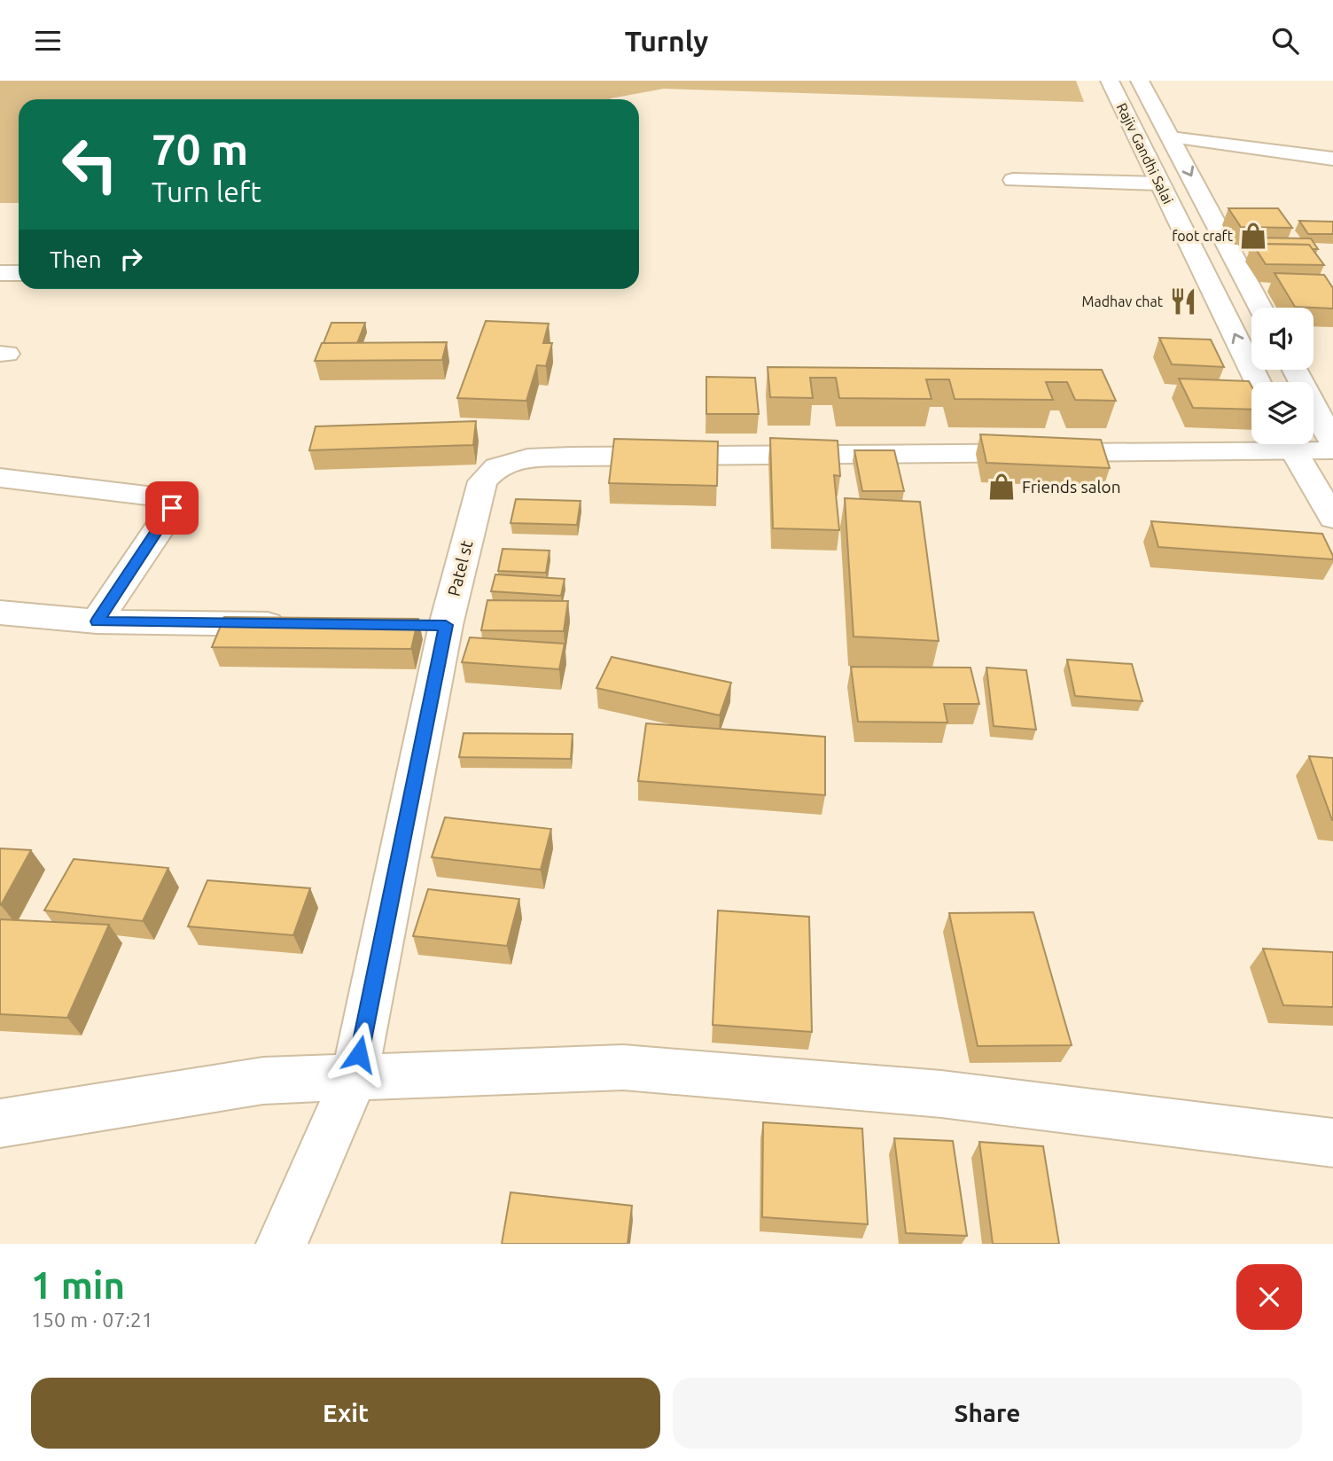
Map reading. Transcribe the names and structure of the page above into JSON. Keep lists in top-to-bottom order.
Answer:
{
  "streets": {
    "street": ["Rajiv Gandhi Salai", "Patel st"]
  },
  "places": {
    "shop": ["foot craft", "Friends salon"],
    "restaurant": ["Madhav chat"]
  },
  "page": {
    "header": "Turnly",
    "turn": ["70 m", "Turn left"],
    "then": "Then",
    "heading": ["1 min", "150 m · 07:21"],
    "buttons": ["Exit", "Share"]
  }
}
